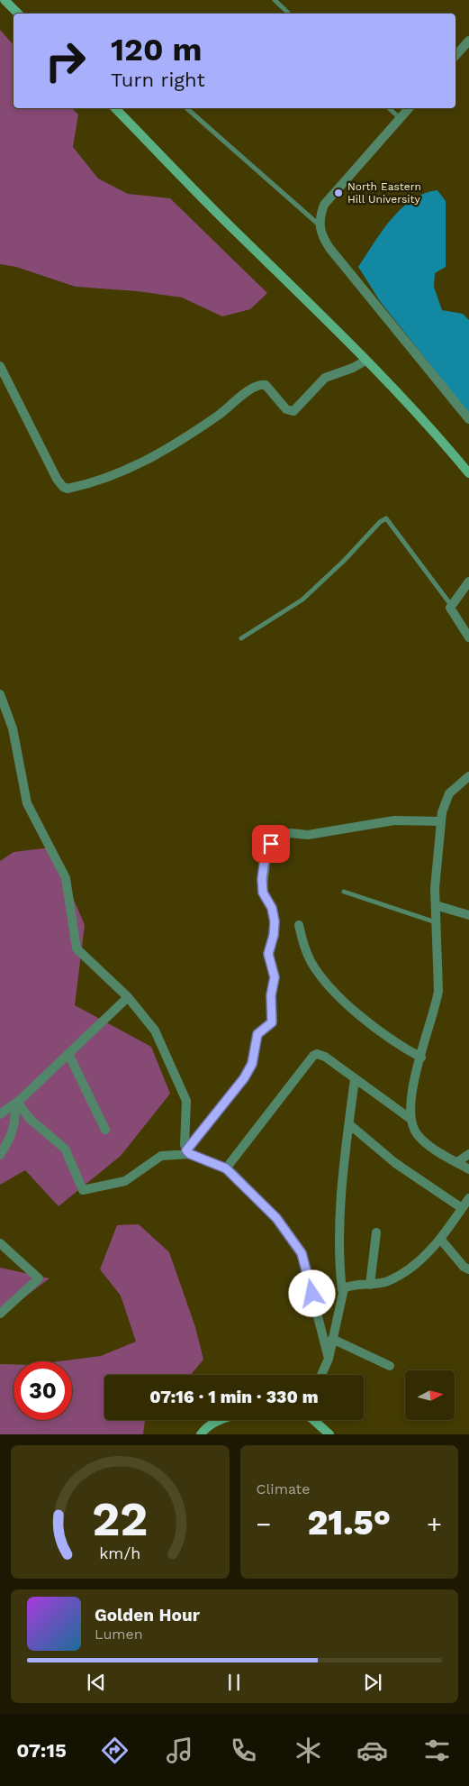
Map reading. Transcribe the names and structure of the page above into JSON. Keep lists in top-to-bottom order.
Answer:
{
  "places": ["North Eastern Hill University"],
  "north": "right",
  "page": {
    "turn": ["120 m", "Turn right"],
    "limit": "30",
    "trip": "07:16 · 1 min · 330 m",
    "tile": "Climate",
    "heat": ["−", "21.5°", "+"],
    "song": ["Golden Hour", "Lumen"],
    "tabs": "07:15",
    "gauge": ["22", "km/h"]
  }
}
